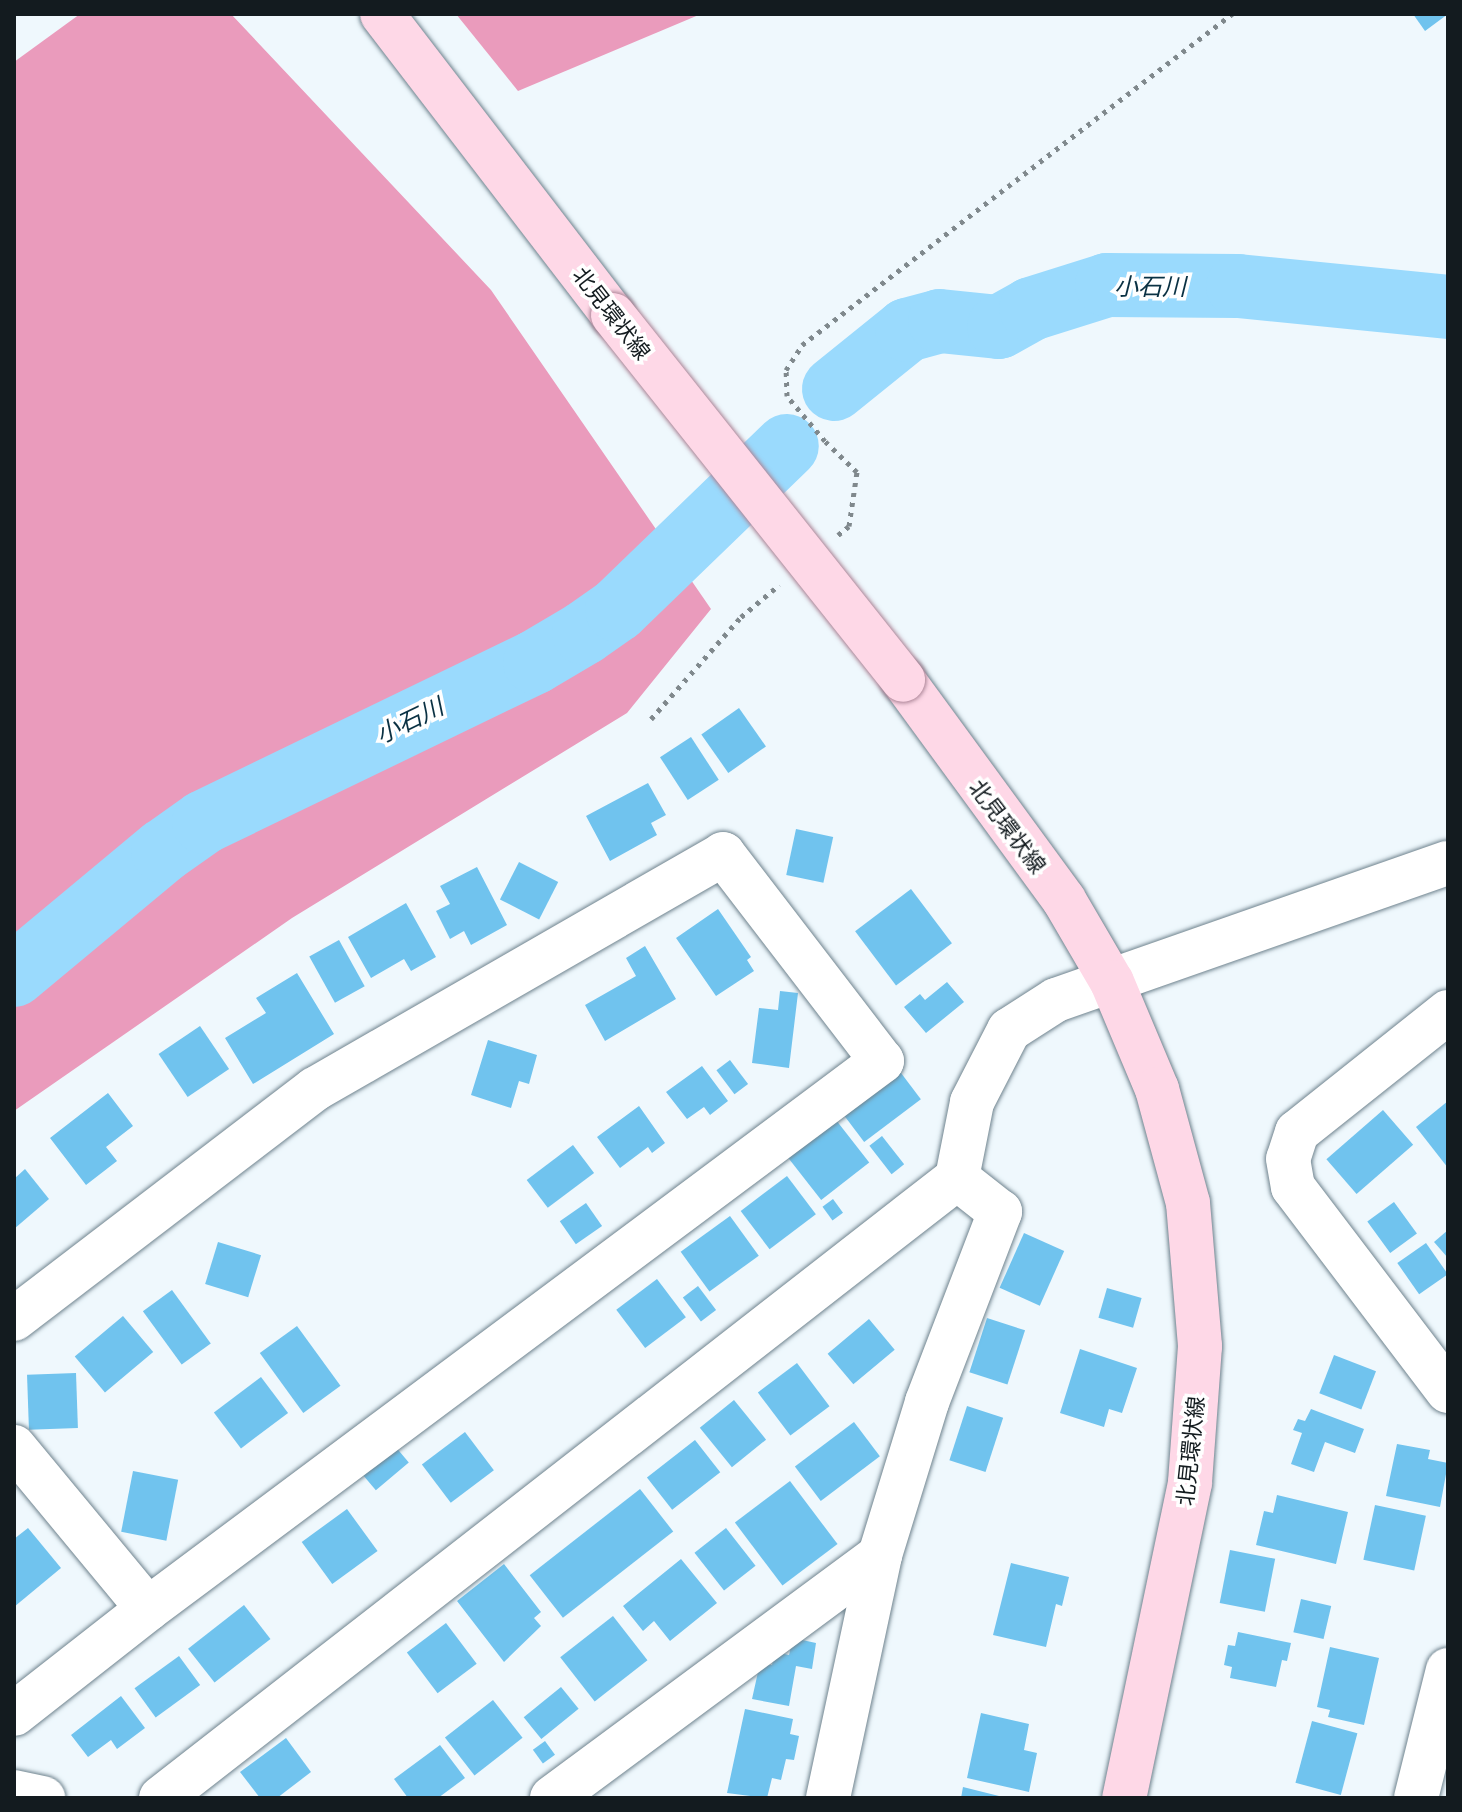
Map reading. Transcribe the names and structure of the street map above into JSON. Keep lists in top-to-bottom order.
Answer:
{
  "streets": {
    "main road": ["北見環状線"]
  },
  "water": ["小石川"]
}
